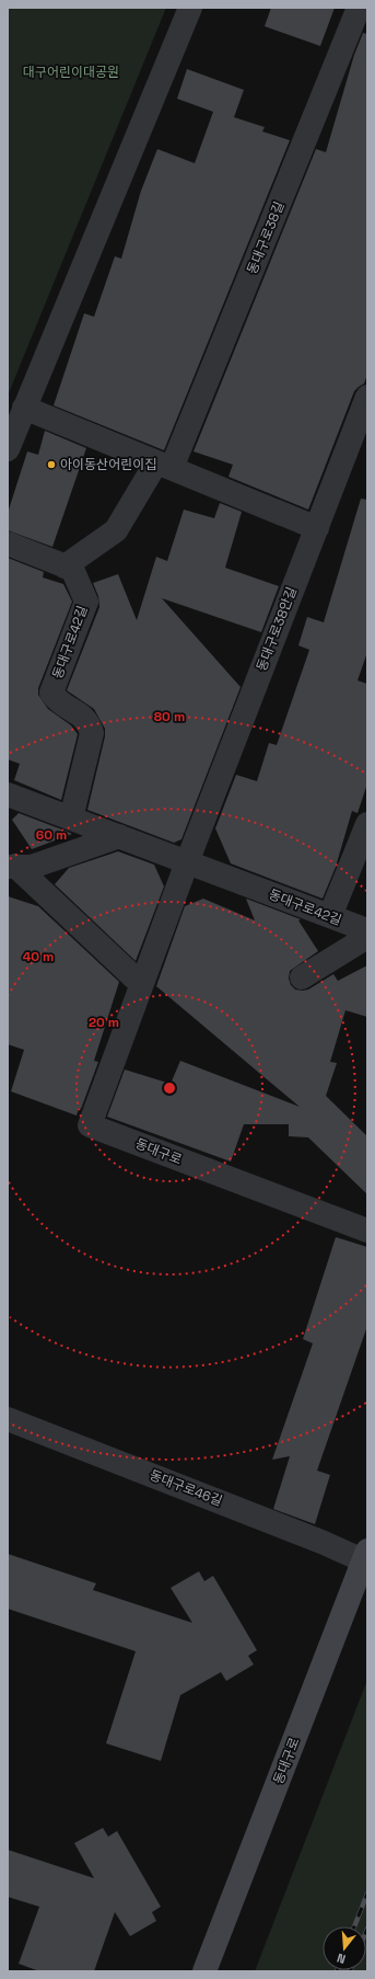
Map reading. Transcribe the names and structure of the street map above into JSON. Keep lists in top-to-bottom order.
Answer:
{
  "streets": {
    "main road": ["동대구로"],
    "street": [
      "동대구로38길",
      "동대구로38안길",
      "동대구로42길",
      "동대구로46길"
    ]
  },
  "crossings": [
    ["동대구로38길", "동대구로42길"],
    ["동대구로38안길", "동대구로42길"],
    ["동대구로38안길", "동대구로"],
    ["동대구로42길", "동대구로"],
    ["동대구로", "동대구로46길"]
  ],
  "parks": ["대구어린이대공원"],
  "places": ["아이동산어린이집"],
  "north": "bottom",
  "rings": [
    "80 m",
    "60 m",
    "40 m",
    "20 m"
  ]
}
